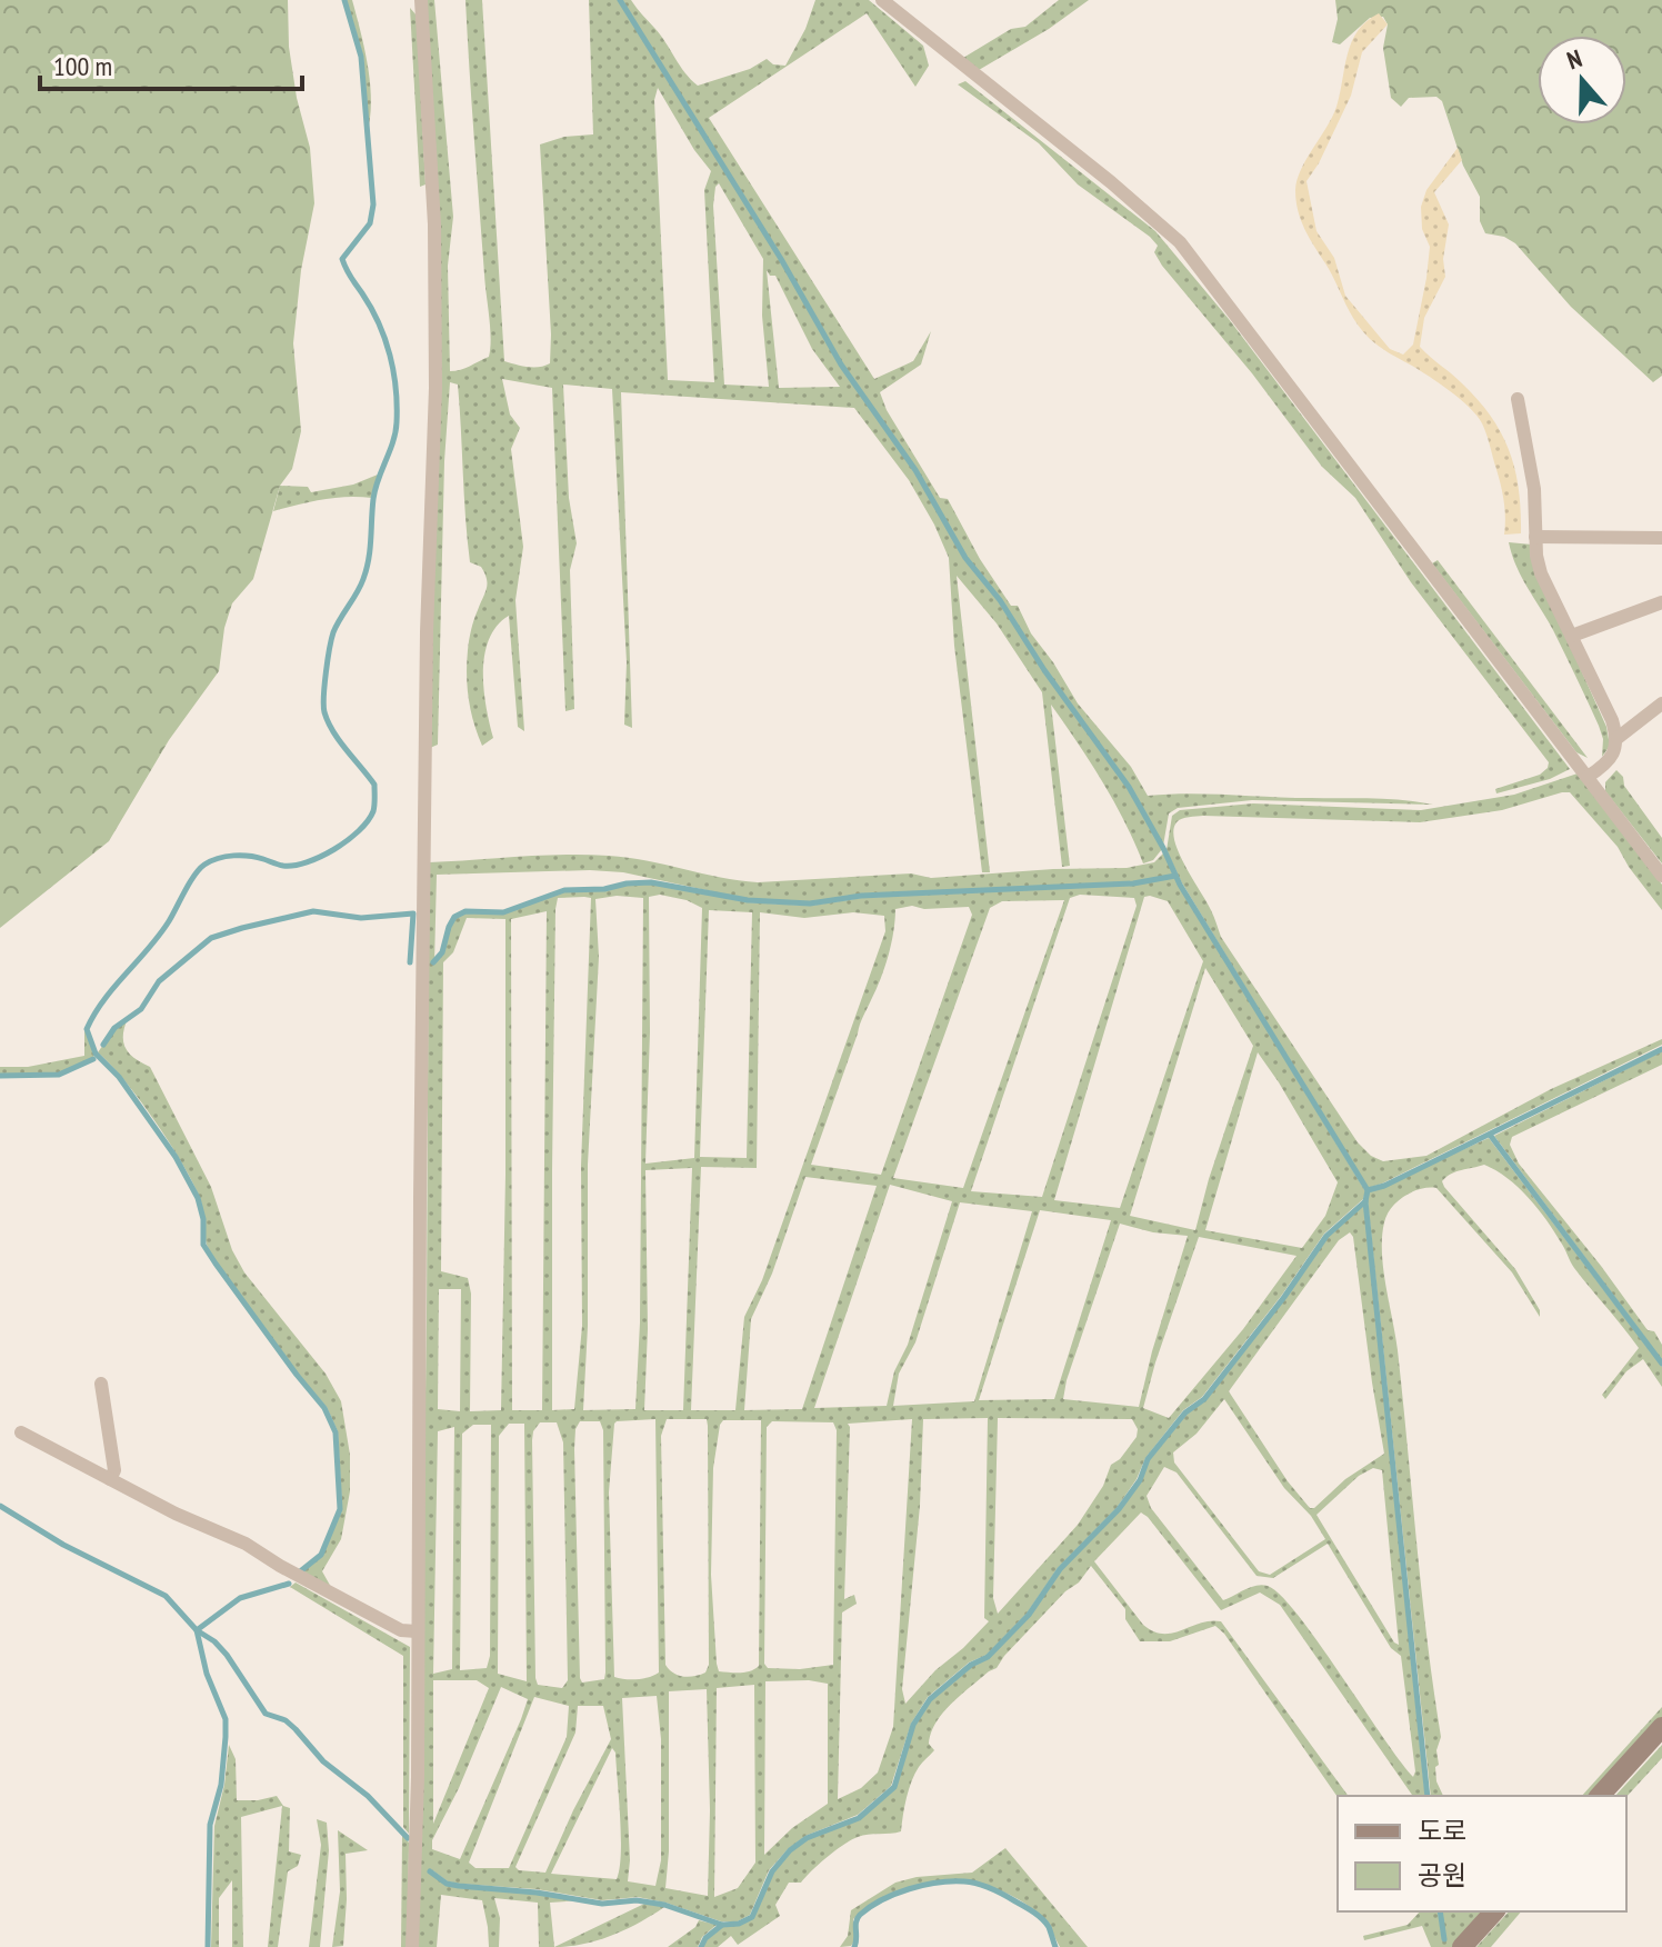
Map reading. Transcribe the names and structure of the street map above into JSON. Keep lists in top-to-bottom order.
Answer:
{
  "legend": ["도로", "공원"],
  "scale_bar": "100 m",
  "north": "top"
}
